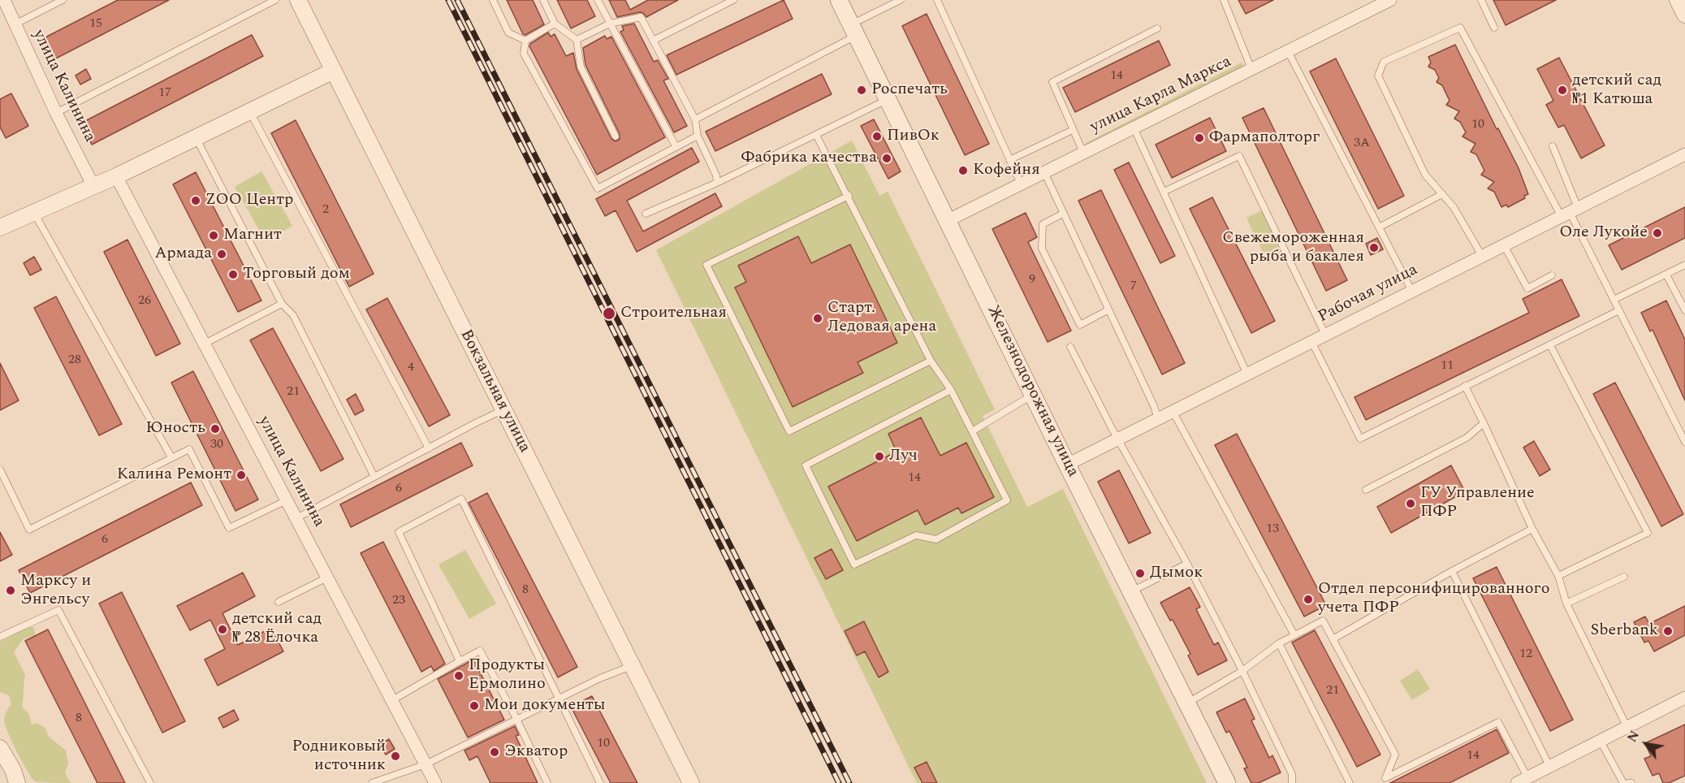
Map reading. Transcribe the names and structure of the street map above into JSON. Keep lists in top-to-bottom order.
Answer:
{
  "streets": {
    "main road": ["Железнодорожная улица"],
    "street": [
      "улица Калинина",
      "улица Карла Маркса",
      "Рабочая улица",
      "Вокзальная улица"
    ]
  },
  "crossings": [
    ["улица Карла Маркса", "Железнодорожная улица"],
    ["Рабочая улица", "Железнодорожная улица"]
  ],
  "places": [
    "Роспечать",
    "детский сад №1 Катюша",
    "ПивОк",
    "Фармаполторг",
    "Фабрика качества",
    "Кофейня",
    "ZOO Центр",
    "Оле Лукойе",
    "Магнит",
    "Свежемороженная рыба и бакалея",
    "Армада",
    "Торговый дом",
    "Строительная",
    "Старт. Ледовая арена",
    "Юность",
    "Луч",
    "Калина Ремонт",
    "ГУ Управление ПФР",
    "Дымок",
    "Марксу и Энгельсу",
    "Отдел персонифицированного учета ПФР",
    "детский сад № 28 Ёлочка",
    "Sberbank",
    "Продукты Ермолино",
    "Мои документы",
    "Экватор",
    "Родниковый источник"
  ],
  "house_numbers": [
    "15",
    "14",
    "17",
    "10",
    "3А",
    "2",
    "9",
    "7",
    "26",
    "28",
    "11",
    "4",
    "21",
    "30",
    "14",
    "6",
    "13",
    "6",
    "8",
    "23",
    "12",
    "21",
    "8",
    "10",
    "14"
  ],
  "north": "top left"
}
